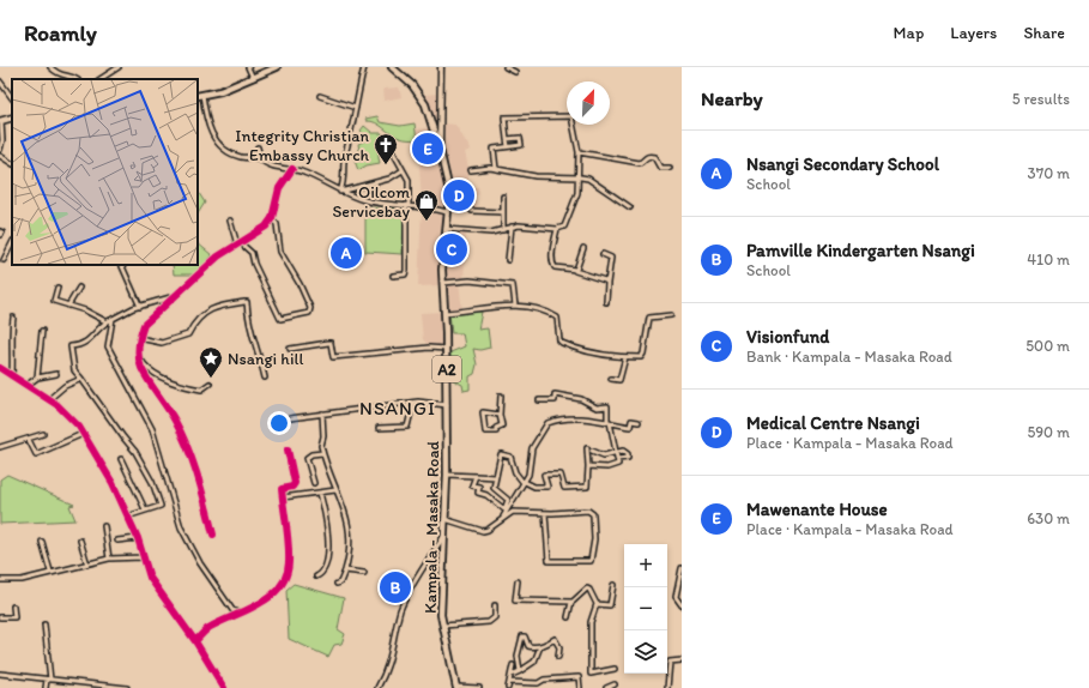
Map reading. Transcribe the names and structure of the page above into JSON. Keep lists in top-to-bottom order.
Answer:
{
  "streets": {
    "main road": ["A2", "Kampala - Masaka Road"]
  },
  "districts": ["NSANGI"],
  "places": {
    "church": ["Integrity Christian Embassy Church"],
    "shop": ["Oilcom Servicebay"],
    "place": ["Nsangi hill"]
  },
  "north": "top right",
  "page": {
    "header": "Roamly",
    "nav": ["Map", "Layers", "Share"],
    "heading": ["Nearby", "5 results"],
    "list": [
      {
        "mark": "A",
        "name": "Nsangi Secondary School",
        "note": "School",
        "value": "370 m"
      },
      {
        "mark": "B",
        "name": "Pamville Kindergarten Nsangi",
        "note": "School",
        "value": "410 m"
      },
      {
        "mark": "C",
        "name": "Visionfund",
        "note": "Bank · Kampala - Masaka Road",
        "value": "500 m"
      },
      {
        "mark": "D",
        "name": "Medical Centre Nsangi",
        "note": "Place · Kampala - Masaka Road",
        "value": "590 m"
      },
      {
        "mark": "E",
        "name": "Mawenante House",
        "note": "Place · Kampala - Masaka Road",
        "value": "630 m"
      }
    ],
    "pins": [
      "E",
      "D",
      "C",
      "A",
      "B"
    ],
    "map_buttons": ["+", "−"]
  }
}
